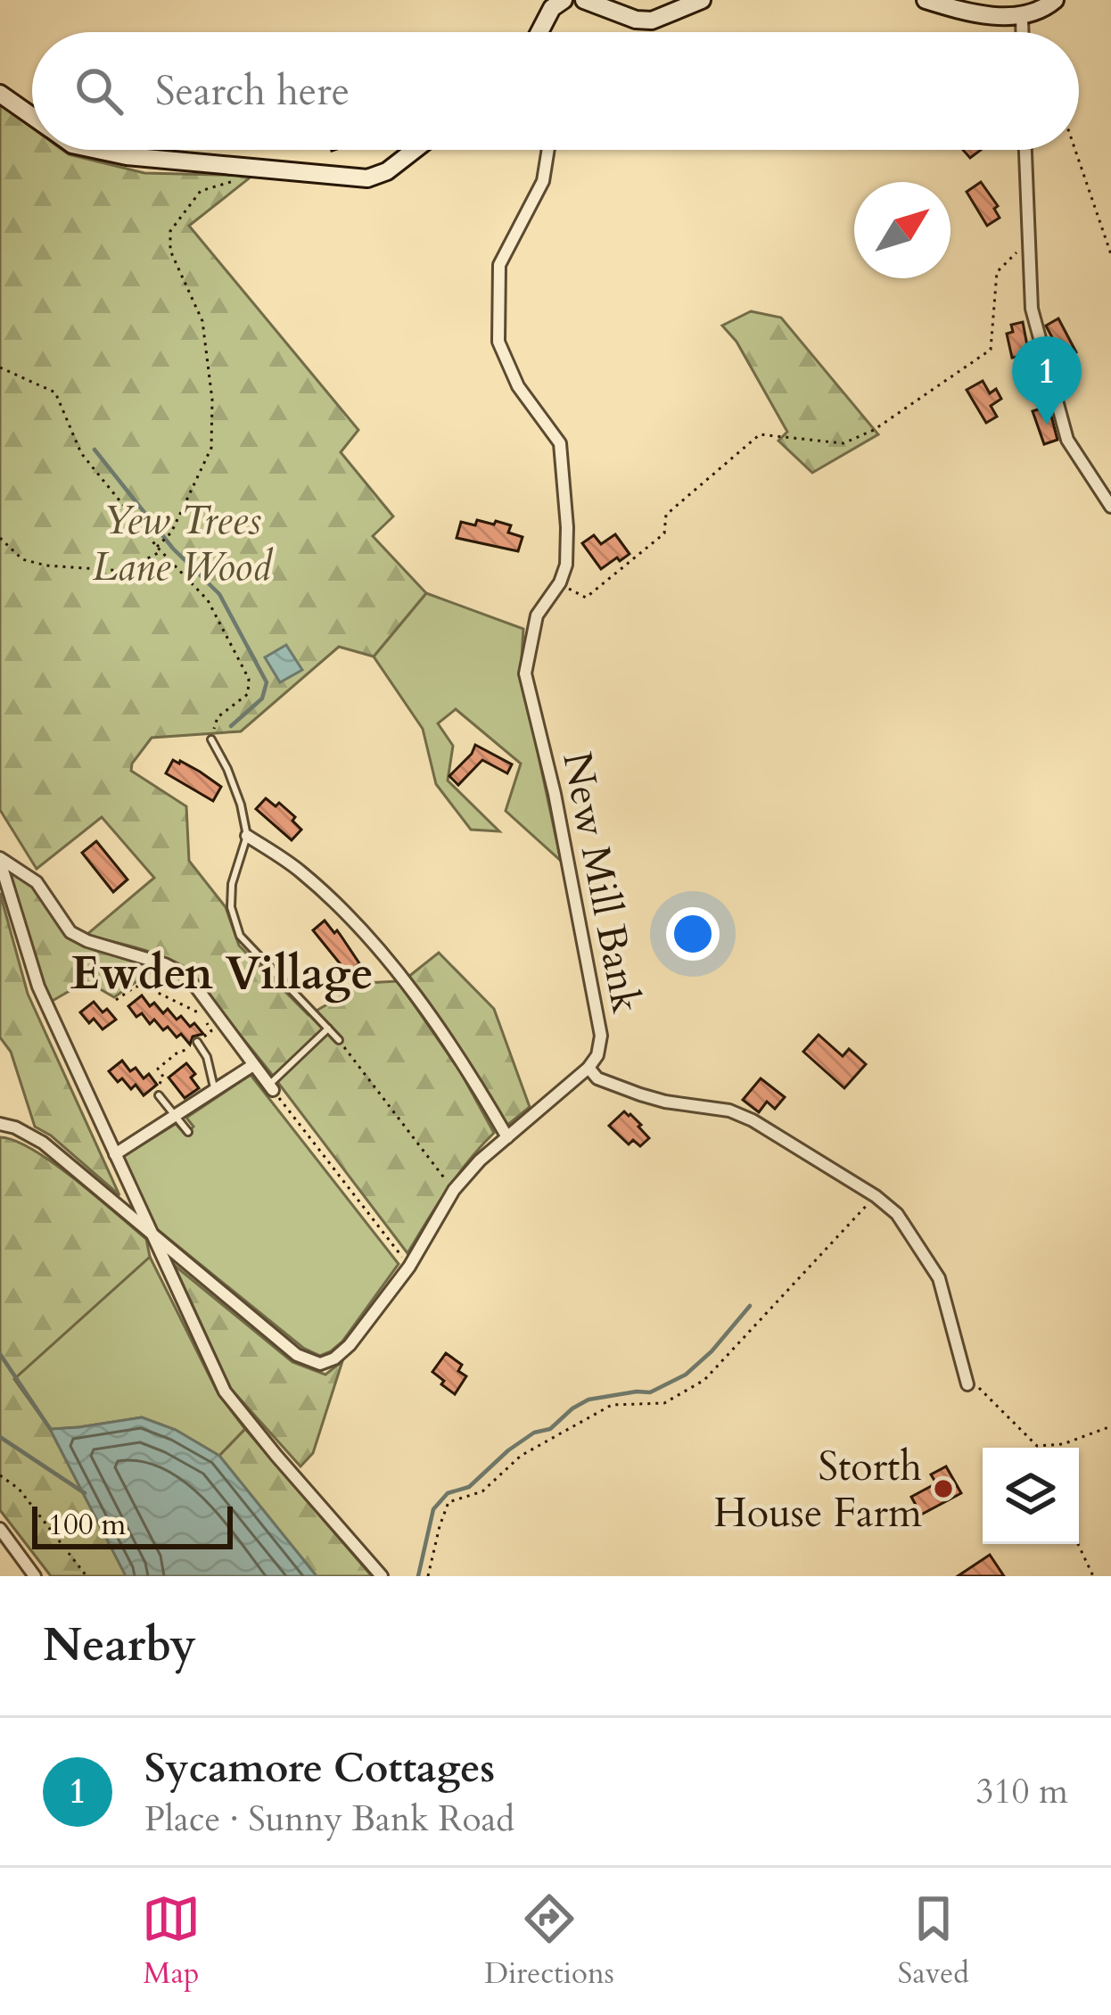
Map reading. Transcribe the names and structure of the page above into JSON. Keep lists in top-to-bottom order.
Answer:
{
  "streets": {
    "street": ["New Mill Bank"]
  },
  "districts": ["Ewden Village"],
  "parks": ["Yew Trees Lane Wood"],
  "places": ["Storth House Farm"],
  "scale_bar": "100 m",
  "north": "top right",
  "page": {
    "search": "Search here",
    "pins": "1",
    "scale": "100 m",
    "heading": "Nearby",
    "list": [
      {
        "mark": "1",
        "name": "Sycamore Cottages",
        "note": "Place · Sunny Bank Road",
        "value": "310 m"
      }
    ],
    "nav": ["Map", "Directions", "Saved"]
  }
}
